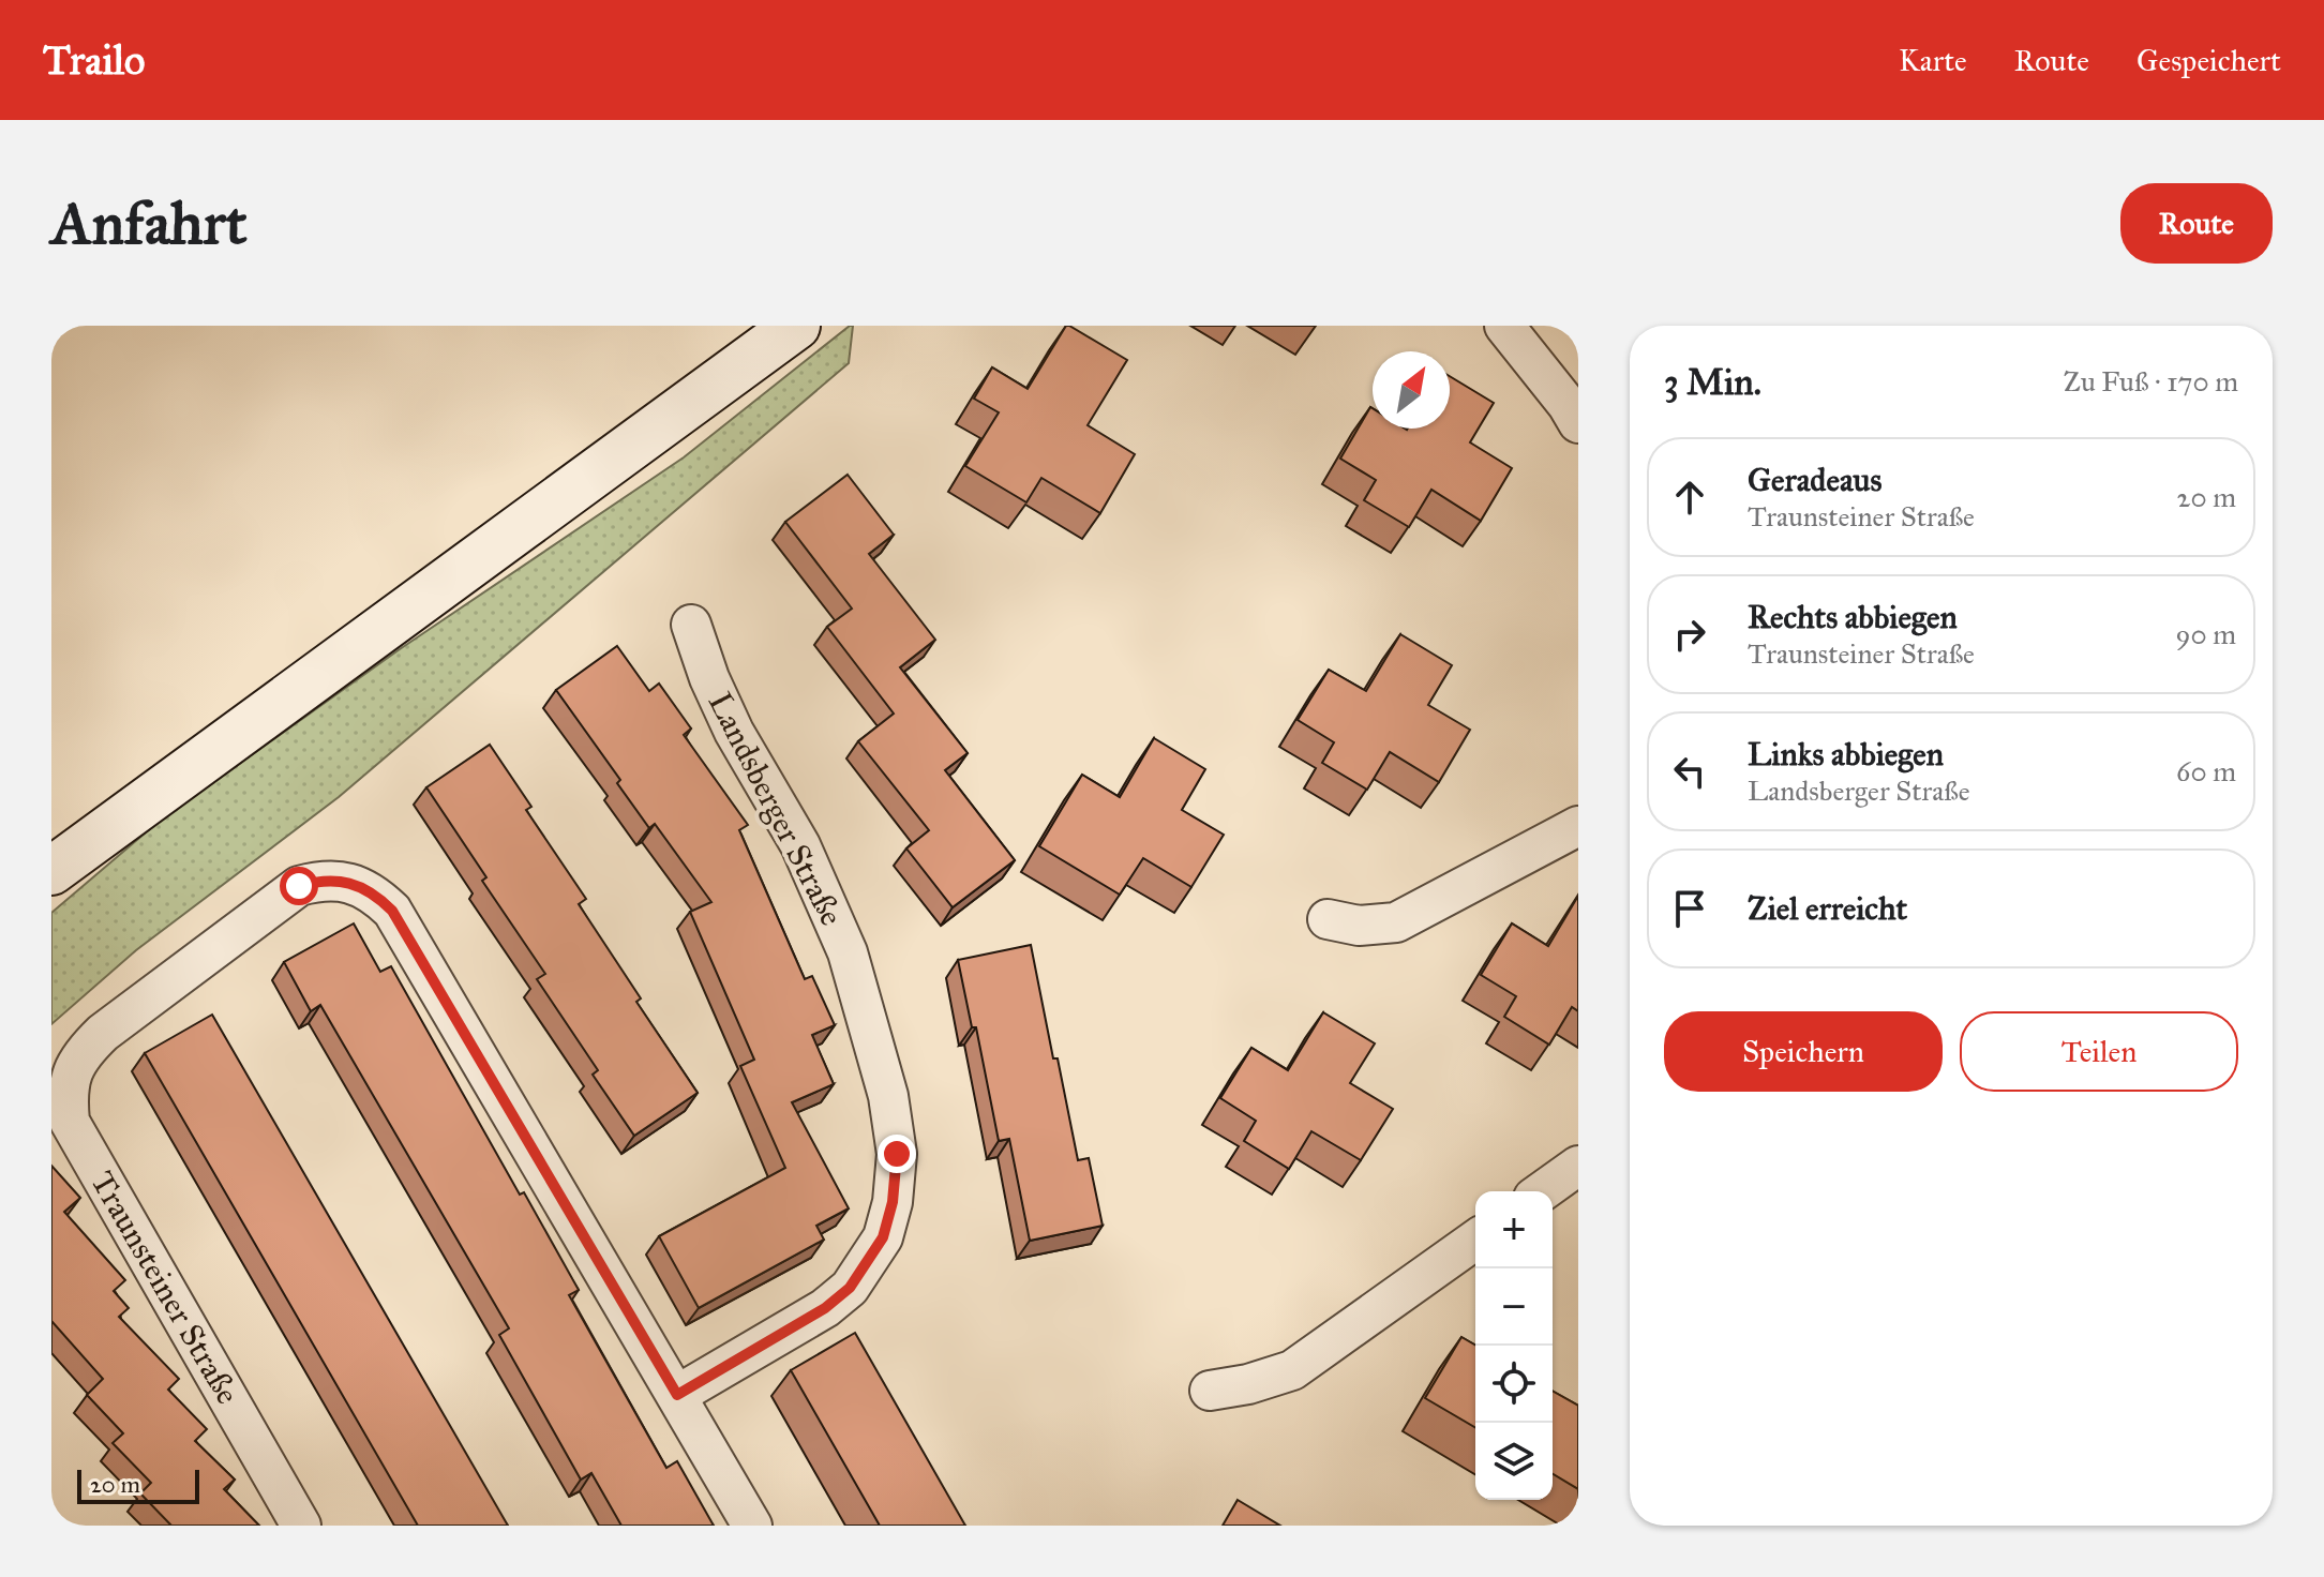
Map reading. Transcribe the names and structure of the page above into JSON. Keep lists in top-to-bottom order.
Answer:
{
  "streets": {
    "street": ["Landsberger Straße", "Traunsteiner Straße"]
  },
  "crossings": [
    ["Landsberger Straße", "Traunsteiner Straße"]
  ],
  "scale_bar": "20 m",
  "north": "top right",
  "page": {
    "header": "Trailo",
    "nav": ["Karte", "Route", "Gespeichert"],
    "buttons": [
      "Route",
      ["Speichern", "Teilen"]
    ],
    "title": "Anfahrt",
    "heading": ["3 Min.", "Zu Fuß · 170 m"],
    "list": [
      ["Geradeaus", "Traunsteiner Straße", "20 m"],
      ["Rechts abbiegen", "Traunsteiner Straße", "90 m"],
      ["Links abbiegen", "Landsberger Straße", "60 m"],
      "Ziel erreicht"
    ],
    "map_buttons": ["+", "−"],
    "scale": "20 m"
  }
}
